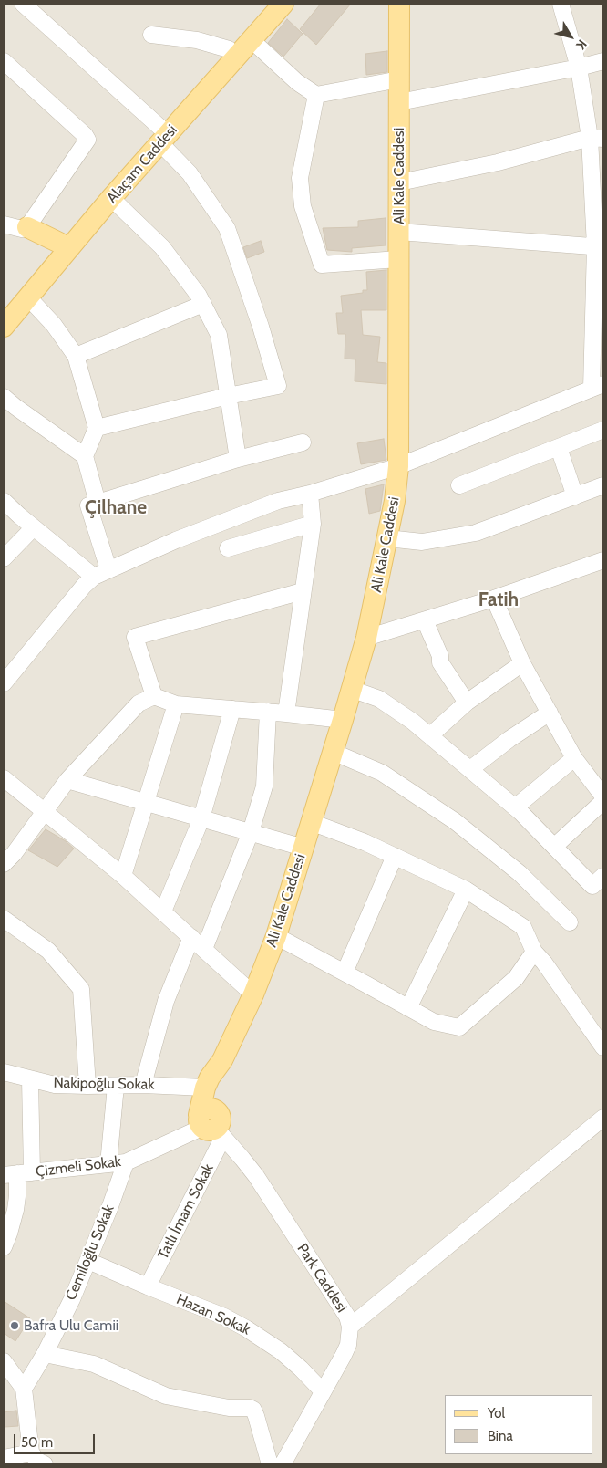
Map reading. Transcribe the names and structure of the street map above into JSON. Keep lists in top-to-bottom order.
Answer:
{
  "streets": {
    "main road": ["Alaçam Caddesi", "Ali Kale Caddesi"],
    "street": [
      "Nakipoğlu Sokak",
      "Çizmeli Sokak",
      "Tatlı İmam Sokak",
      "Cemiloğlu Sokak",
      "Park Caddesi",
      "Hazan Sokak"
    ]
  },
  "crossings": [
    ["Ali Kale Caddesi", "Nakipoğlu Sokak"],
    ["Ali Kale Caddesi", "Çizmeli Sokak"],
    ["Ali Kale Caddesi", "Tatlı İmam Sokak"],
    ["Ali Kale Caddesi", "Park Caddesi"],
    ["Çizmeli Sokak", "Tatlı İmam Sokak"],
    ["Çizmeli Sokak", "Cemiloğlu Sokak"],
    ["Çizmeli Sokak", "Park Caddesi"],
    ["Tatlı İmam Sokak", "Park Caddesi"],
    ["Tatlı İmam Sokak", "Hazan Sokak"],
    ["Cemiloğlu Sokak", "Hazan Sokak"],
    ["Park Caddesi", "Hazan Sokak"]
  ],
  "districts": ["Çilhane", "Fatih"],
  "places": ["Bafra Ulu Camii"],
  "legend": ["Yol", "Bina"],
  "scale_bar": "50 m",
  "north": "bottom right"
}
